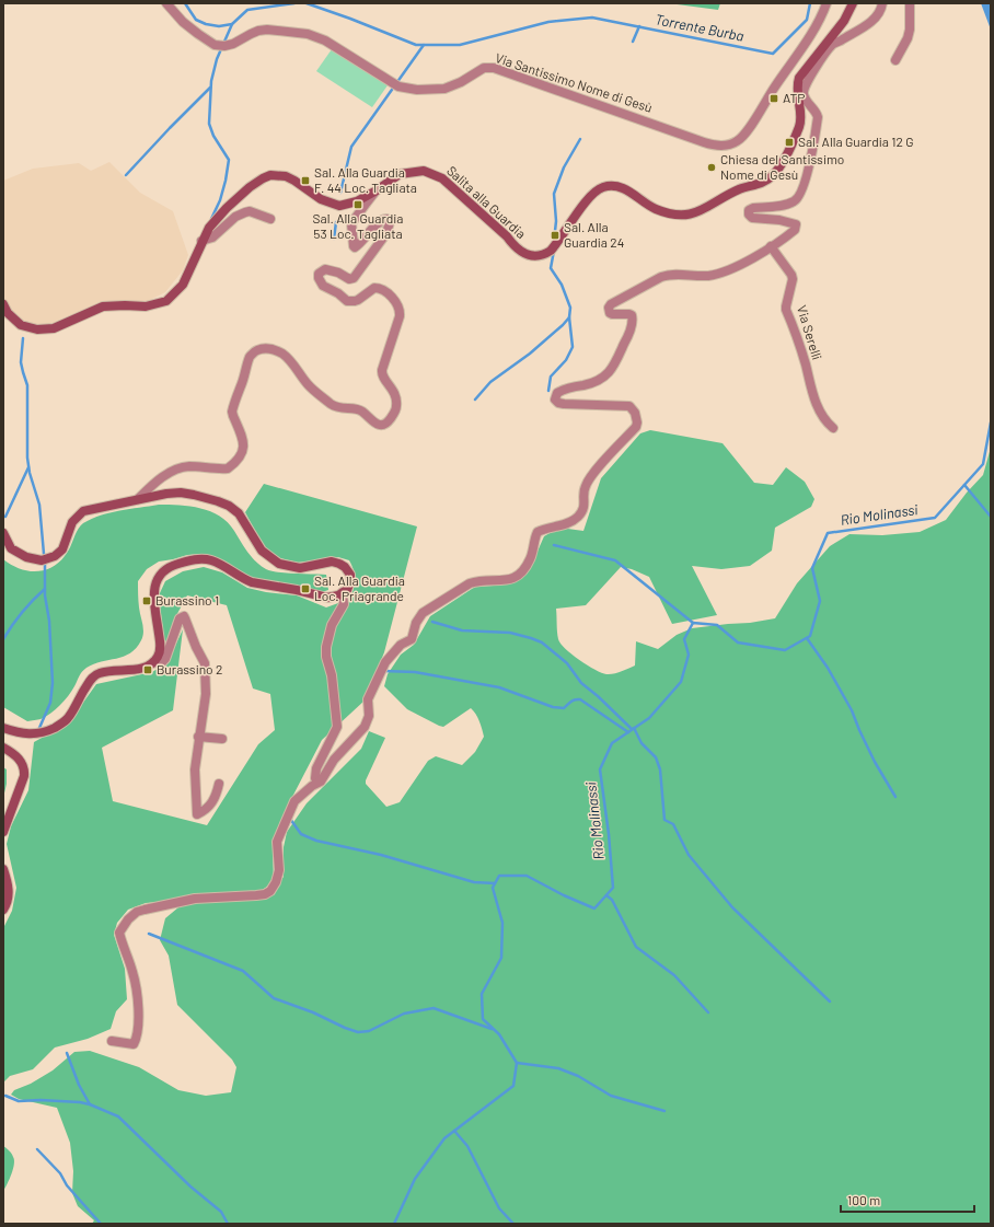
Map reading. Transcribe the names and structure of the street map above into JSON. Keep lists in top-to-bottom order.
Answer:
{
  "streets": {
    "main road": ["Salita alla Guardia"],
    "street": ["Via Santissimo Nome di Gesù", "Via Serelli"]
  },
  "water": ["Torrente Burba", "Rio Molinassi"],
  "places": {
    "transit": [
      "ATP",
      "Sal. Alla Guardia 12 G",
      "Sal. Alla Guardia F. 44 Loc. Tagliata",
      "Sal. Alla Guardia 53 Loc. Tagliata",
      "Sal. Alla Guardia 24",
      "Sal. Alla Guardia Loc. Priagrande",
      "Burassino 1",
      "Burassino 2"
    ],
    "other": ["Chiesa del Santissimo Nome di Gesù"]
  },
  "scale_bar": "100 m"
}
